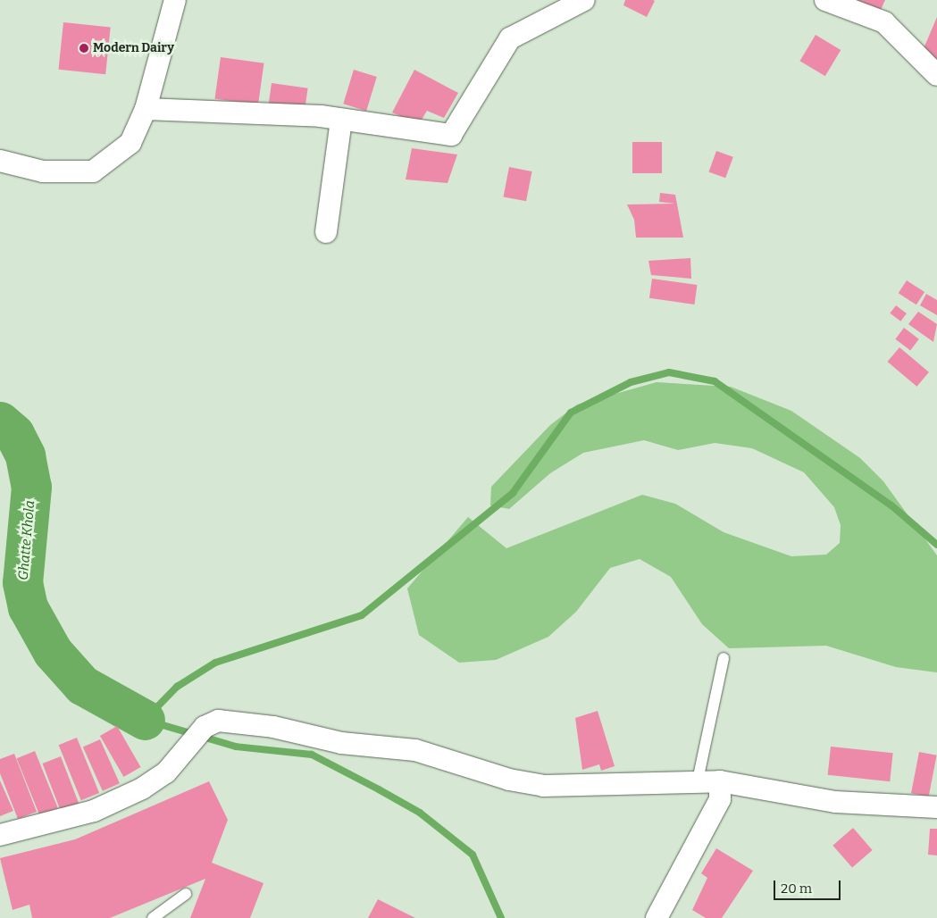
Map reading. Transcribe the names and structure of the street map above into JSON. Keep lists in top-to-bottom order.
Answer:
{
  "water": ["Ghatte Khola"],
  "places": ["Modern Dairy"],
  "scale_bar": "20 m"
}
